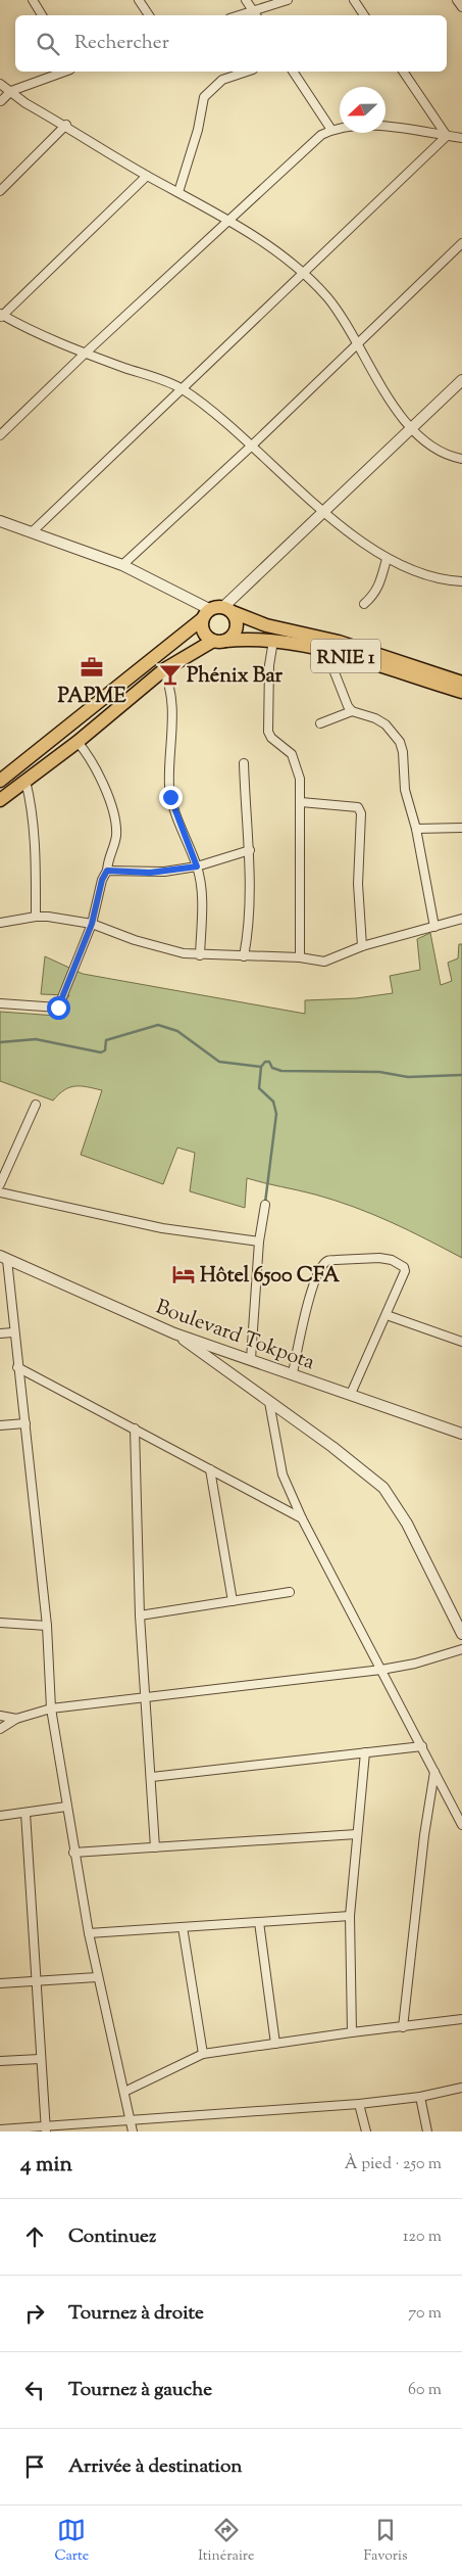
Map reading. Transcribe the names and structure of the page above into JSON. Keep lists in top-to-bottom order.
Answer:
{
  "streets": {
    "highway": ["RNIE 1"],
    "street": ["Boulevard Tokpota"]
  },
  "places": {
    "office": ["PAPME"],
    "bar": ["Phénix Bar"],
    "hotel": ["Hôtel 6500 CFA"]
  },
  "north": "left",
  "page": {
    "search": "Rechercher",
    "heading": ["4 min", "À pied · 250 m"],
    "list": [
      ["Continuez", "120 m"],
      ["Tournez à droite", "70 m"],
      ["Tournez à gauche", "60 m"],
      "Arrivée à destination"
    ],
    "nav": ["Carte", "Itinéraire", "Favoris"]
  }
}
